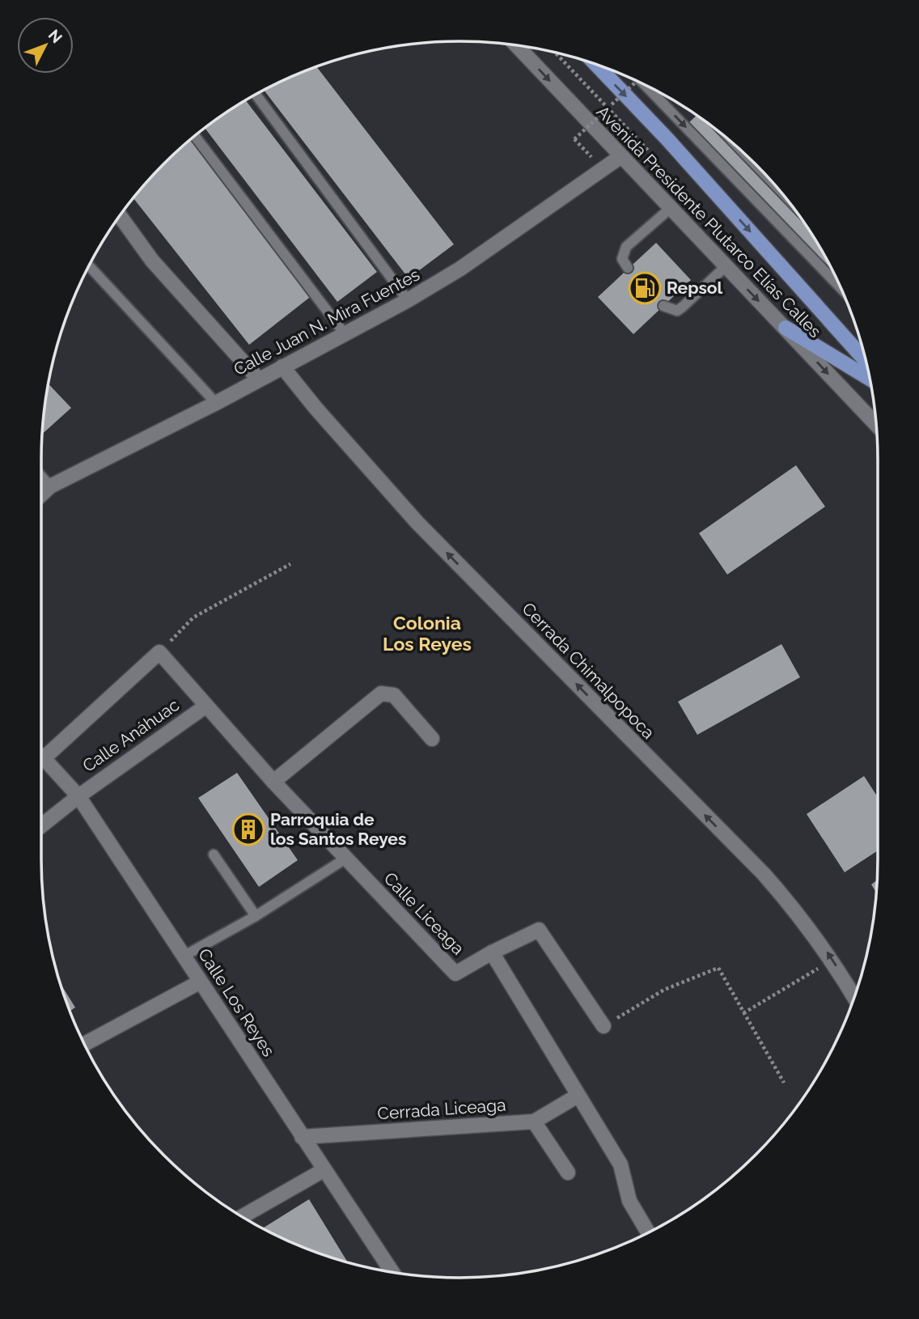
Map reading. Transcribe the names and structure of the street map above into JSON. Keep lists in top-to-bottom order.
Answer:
{
  "streets": {
    "main road": ["Avenida Presidente Plutarco Elías Calles"],
    "street": [
      "Calle Juan N. Mira Fuentes",
      "Cerrada Chimalpopoca",
      "Calle Anáhuac",
      "Calle Liceaga",
      "Calle Los Reyes",
      "Cerrada Liceaga"
    ]
  },
  "crossings": [
    ["Avenida Presidente Plutarco Elías Calles", "Calle Juan N. Mira Fuentes"],
    ["Calle Juan N. Mira Fuentes", "Cerrada Chimalpopoca"],
    ["Calle Anáhuac", "Calle Liceaga"],
    ["Calle Anáhuac", "Calle Los Reyes"],
    ["Calle Liceaga", "Cerrada Liceaga"],
    ["Calle Los Reyes", "Cerrada Liceaga"]
  ],
  "one_way": ["Avenida Presidente Plutarco Elías Calles", "Cerrada Chimalpopoca"],
  "districts": ["Colonia Los Reyes"],
  "places": {
    "fuel station": ["Repsol"],
    "building": ["Parroquia de los Santos Reyes"]
  },
  "north": "top right"
}
